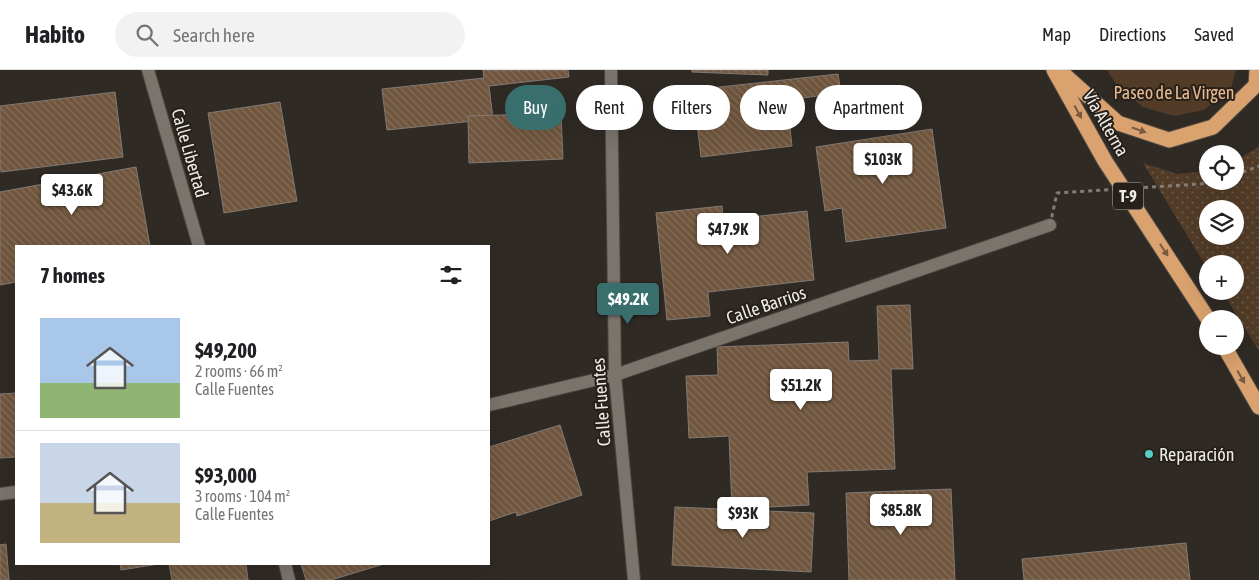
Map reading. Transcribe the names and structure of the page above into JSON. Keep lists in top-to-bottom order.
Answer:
{
  "streets": {
    "highway": ["Vía Alterna", "T-9"],
    "street": ["Calle Libertad", "Calle Barrios", "Calle Fuentes"]
  },
  "crossings": [
    ["Calle Barrios", "Calle Fuentes"]
  ],
  "one_way": ["Vía Alterna"],
  "parks": ["Paseo de La Virgen"],
  "places": ["Reparación"],
  "page": {
    "header": "Habito",
    "search": "Search here",
    "nav": ["Map", "Directions", "Saved"],
    "chip": [
      "Buy",
      "Rent",
      "Filters",
      "New",
      "Apartment"
    ],
    "price": [
      "$103K",
      "$43.6K",
      "$47.9K",
      "$49.2K",
      "$51.2K",
      "$85.8K",
      "$93K"
    ],
    "map_buttons": ["+", "−"],
    "heading": "7 homes",
    "list": [
      {
        "name": "$49,200",
        "note": "2 rooms · 66 m² · Calle Fuentes"
      },
      {
        "name": "$93,000",
        "note": "3 rooms · 104 m² · Calle Fuentes"
      }
    ]
  }
}
